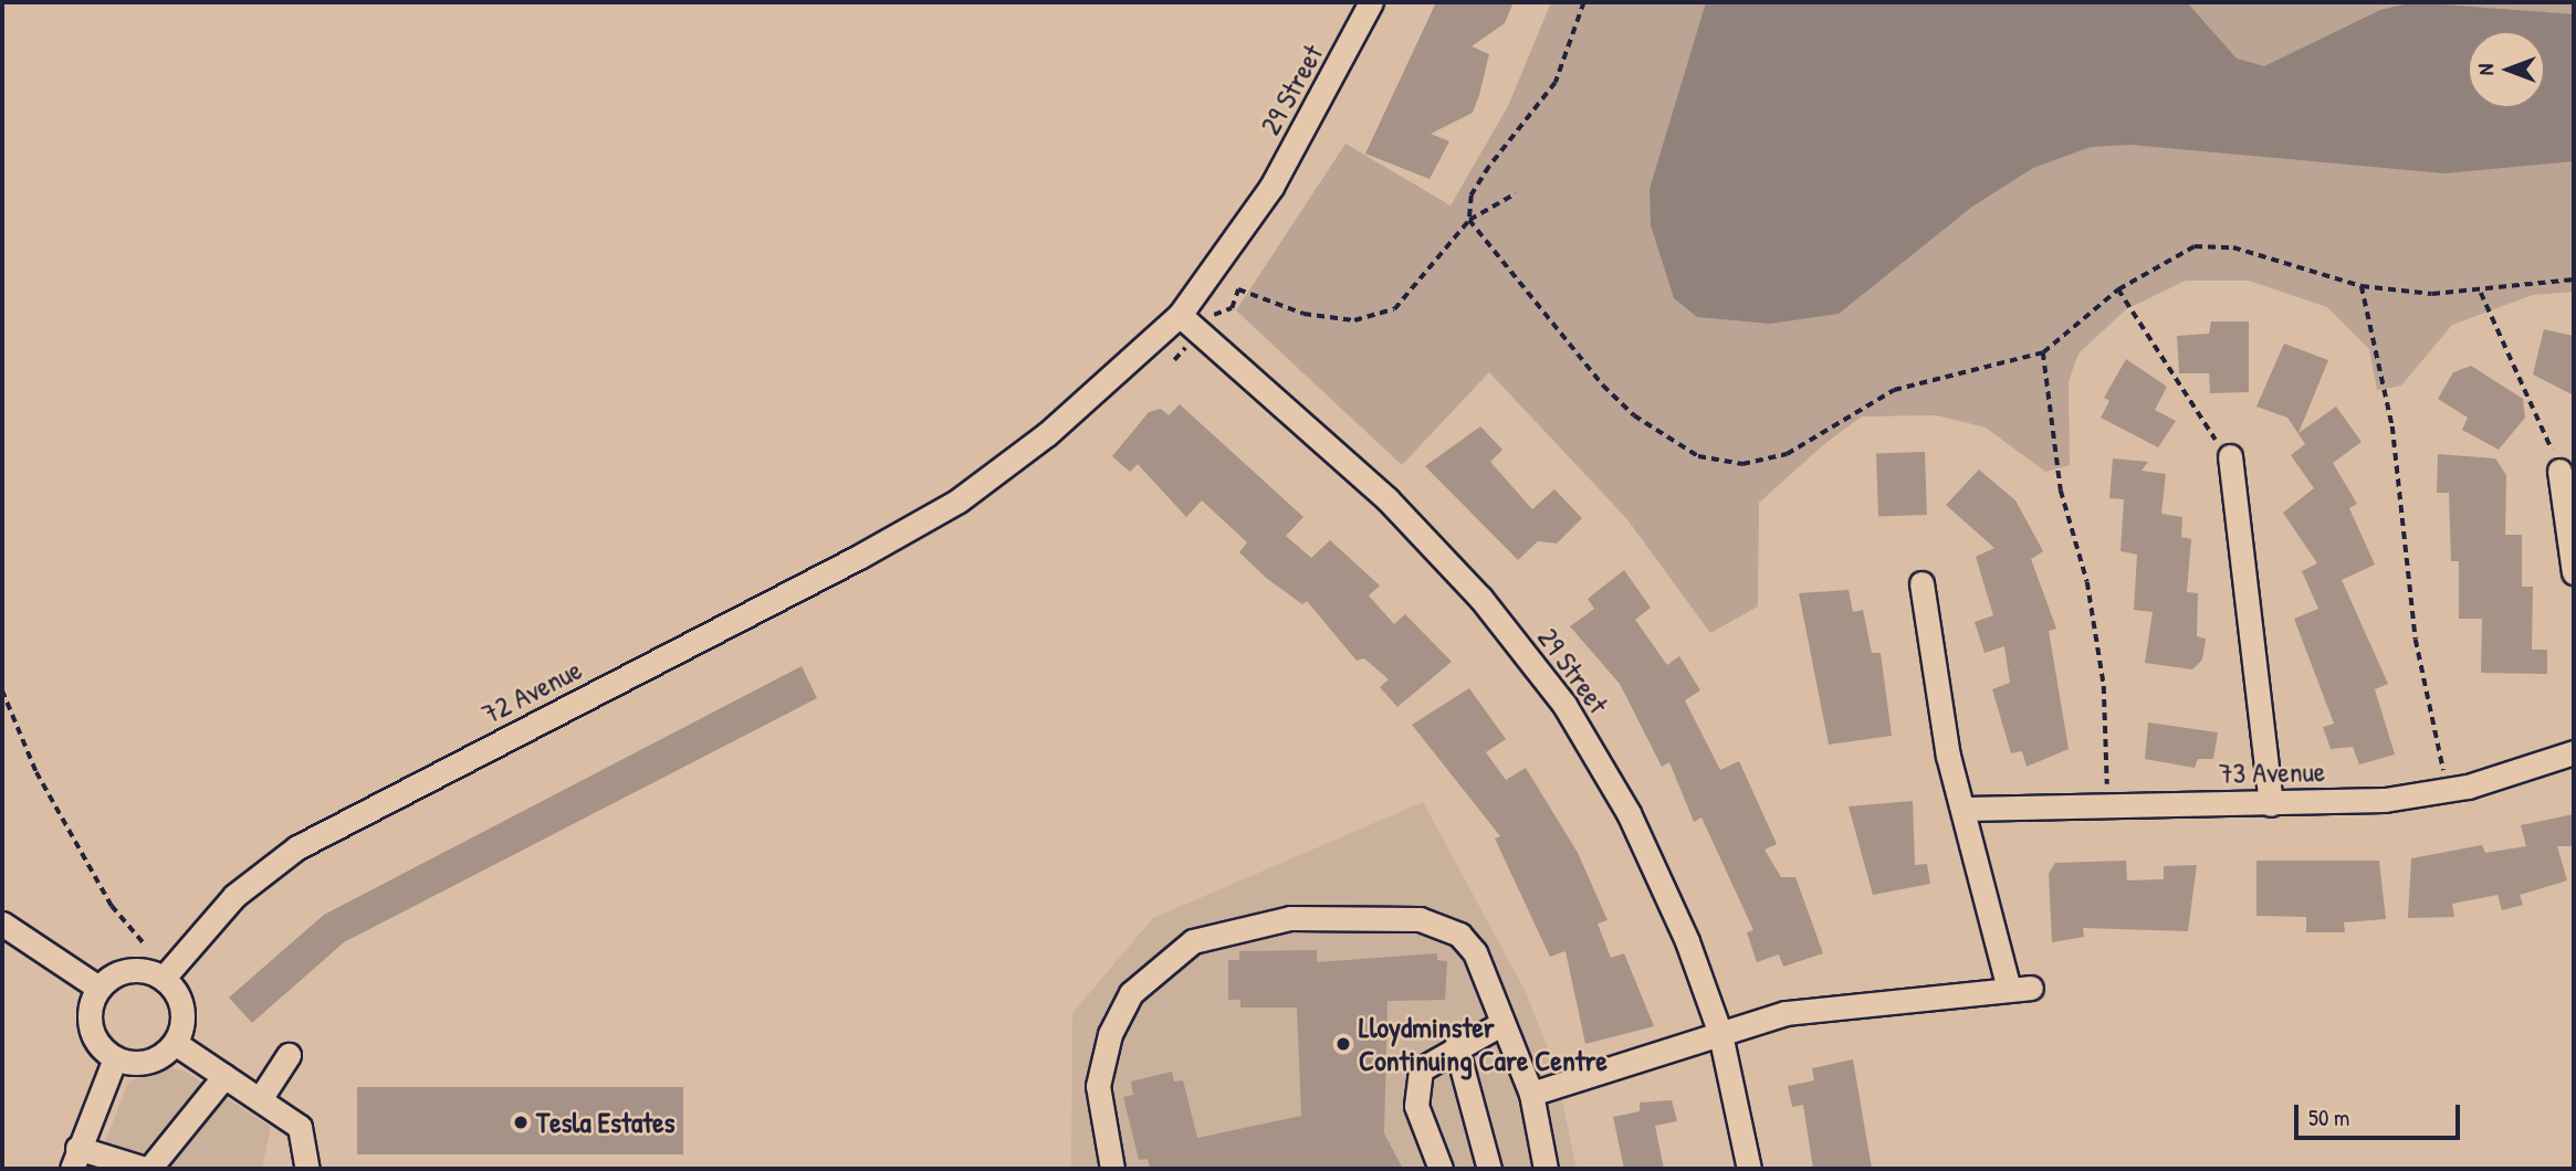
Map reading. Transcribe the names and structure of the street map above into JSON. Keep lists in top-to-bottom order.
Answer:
{
  "streets": {
    "street": ["29 Street", "72 Avenue", "73 Avenue"]
  },
  "crossings": [
    ["29 Street", "72 Avenue"]
  ],
  "places": ["Lloydminster Continuing Care Centre", "Tesla Estates"],
  "scale_bar": "50 m",
  "north": "left"
}
